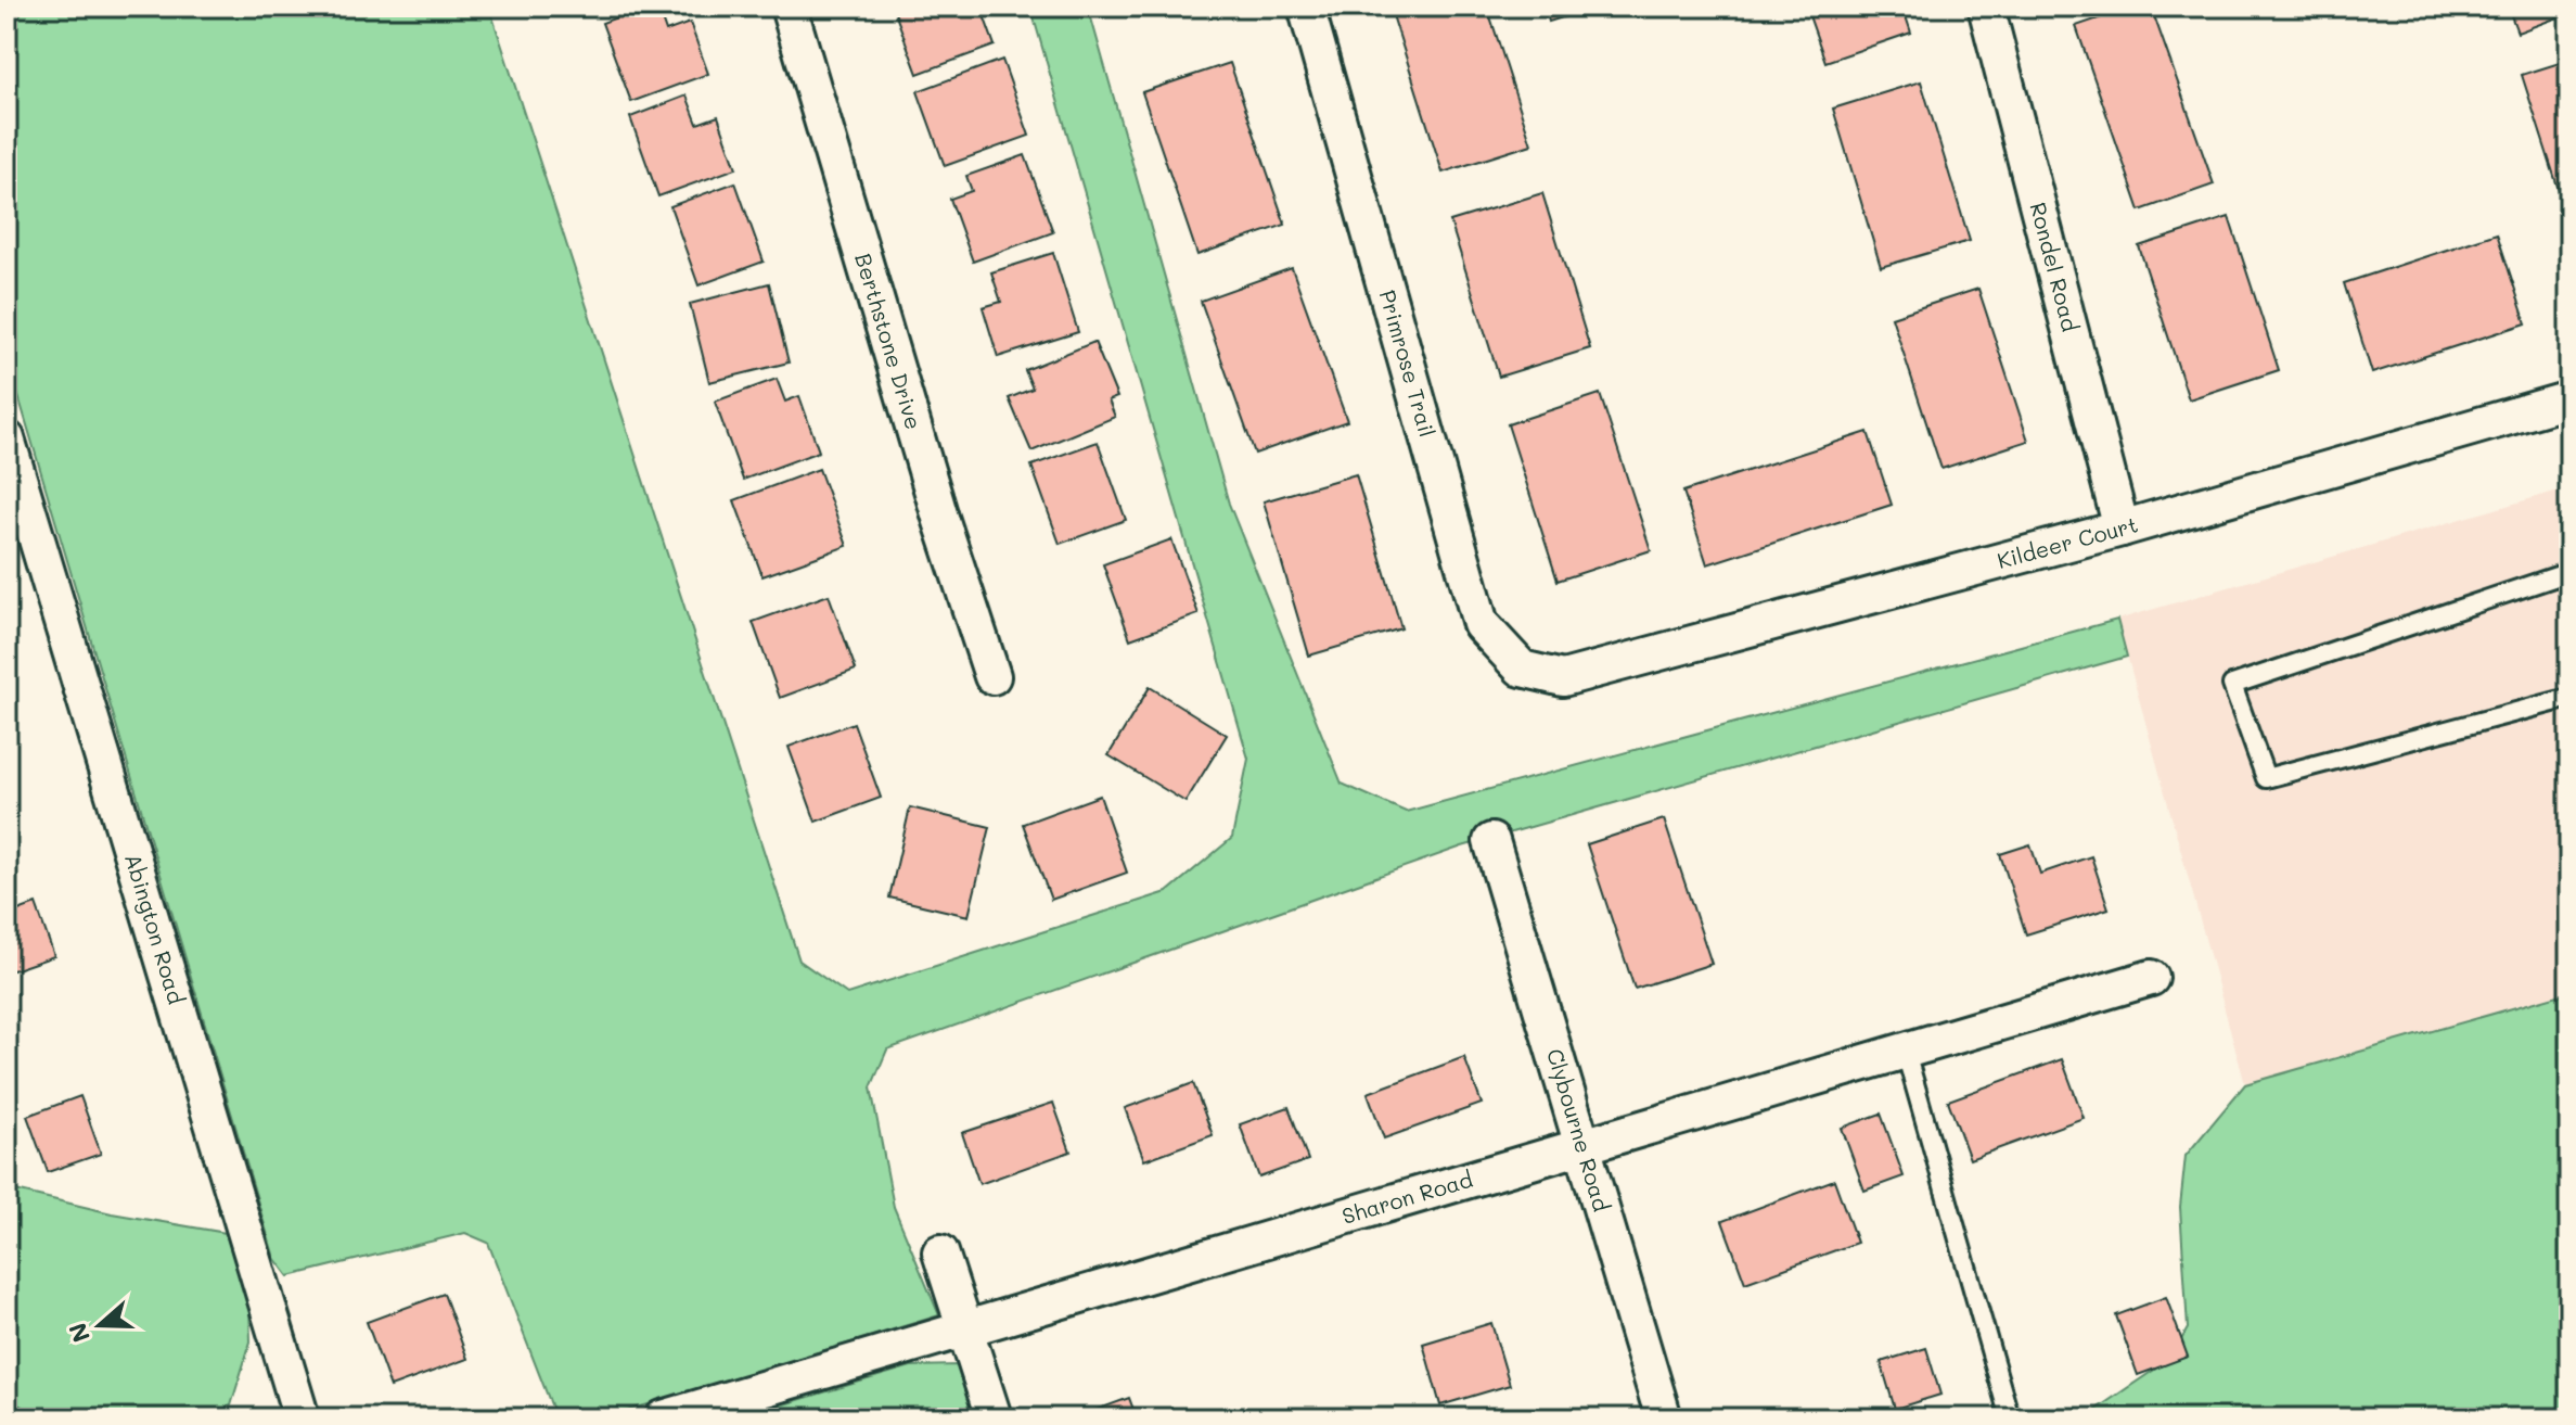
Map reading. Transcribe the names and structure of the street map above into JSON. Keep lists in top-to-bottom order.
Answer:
{
  "streets": {
    "street": [
      "Rondel Road",
      "Berthstone Drive",
      "Primrose Trail",
      "Kildeer Court",
      "Abington Road",
      "Clybourne Road",
      "Sharon Road"
    ]
  },
  "crossings": [
    ["Rondel Road", "Kildeer Court"],
    ["Primrose Trail", "Kildeer Court"],
    ["Clybourne Road", "Sharon Road"]
  ],
  "north": "left"
}
